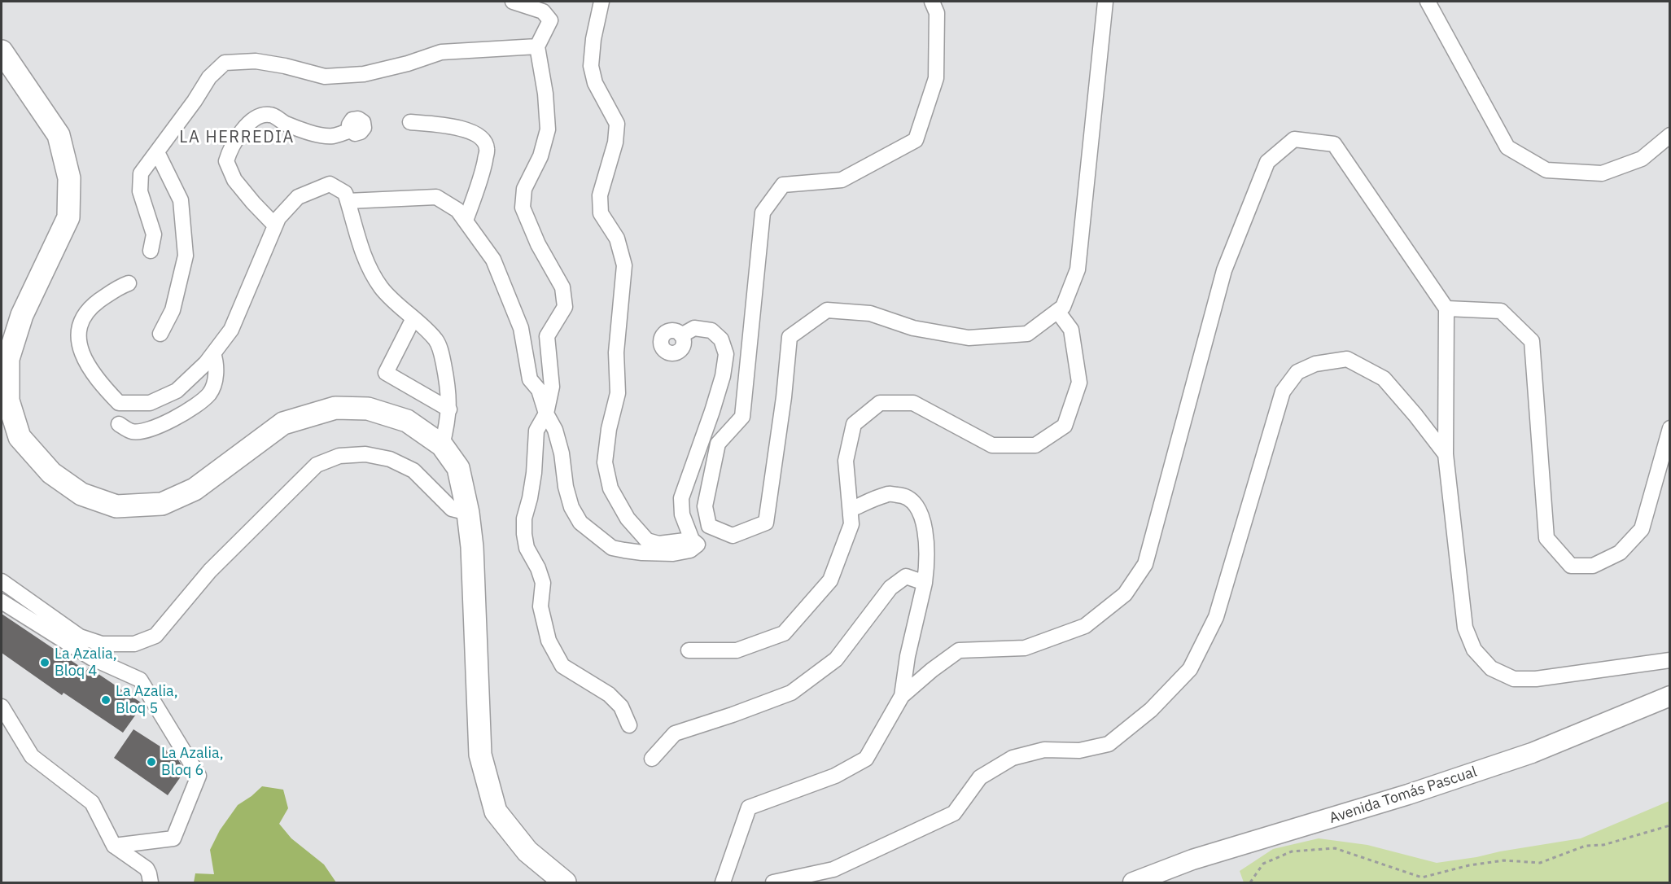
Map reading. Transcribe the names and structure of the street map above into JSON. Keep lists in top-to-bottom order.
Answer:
{
  "streets": {
    "street": ["Avenida Tomás Pascual"]
  },
  "districts": ["LA HERREDIA"],
  "places": ["La Azalia, Bloq 4", "La Azalia, Bloq 5", "La Azalia, Bloq 6"]
}
